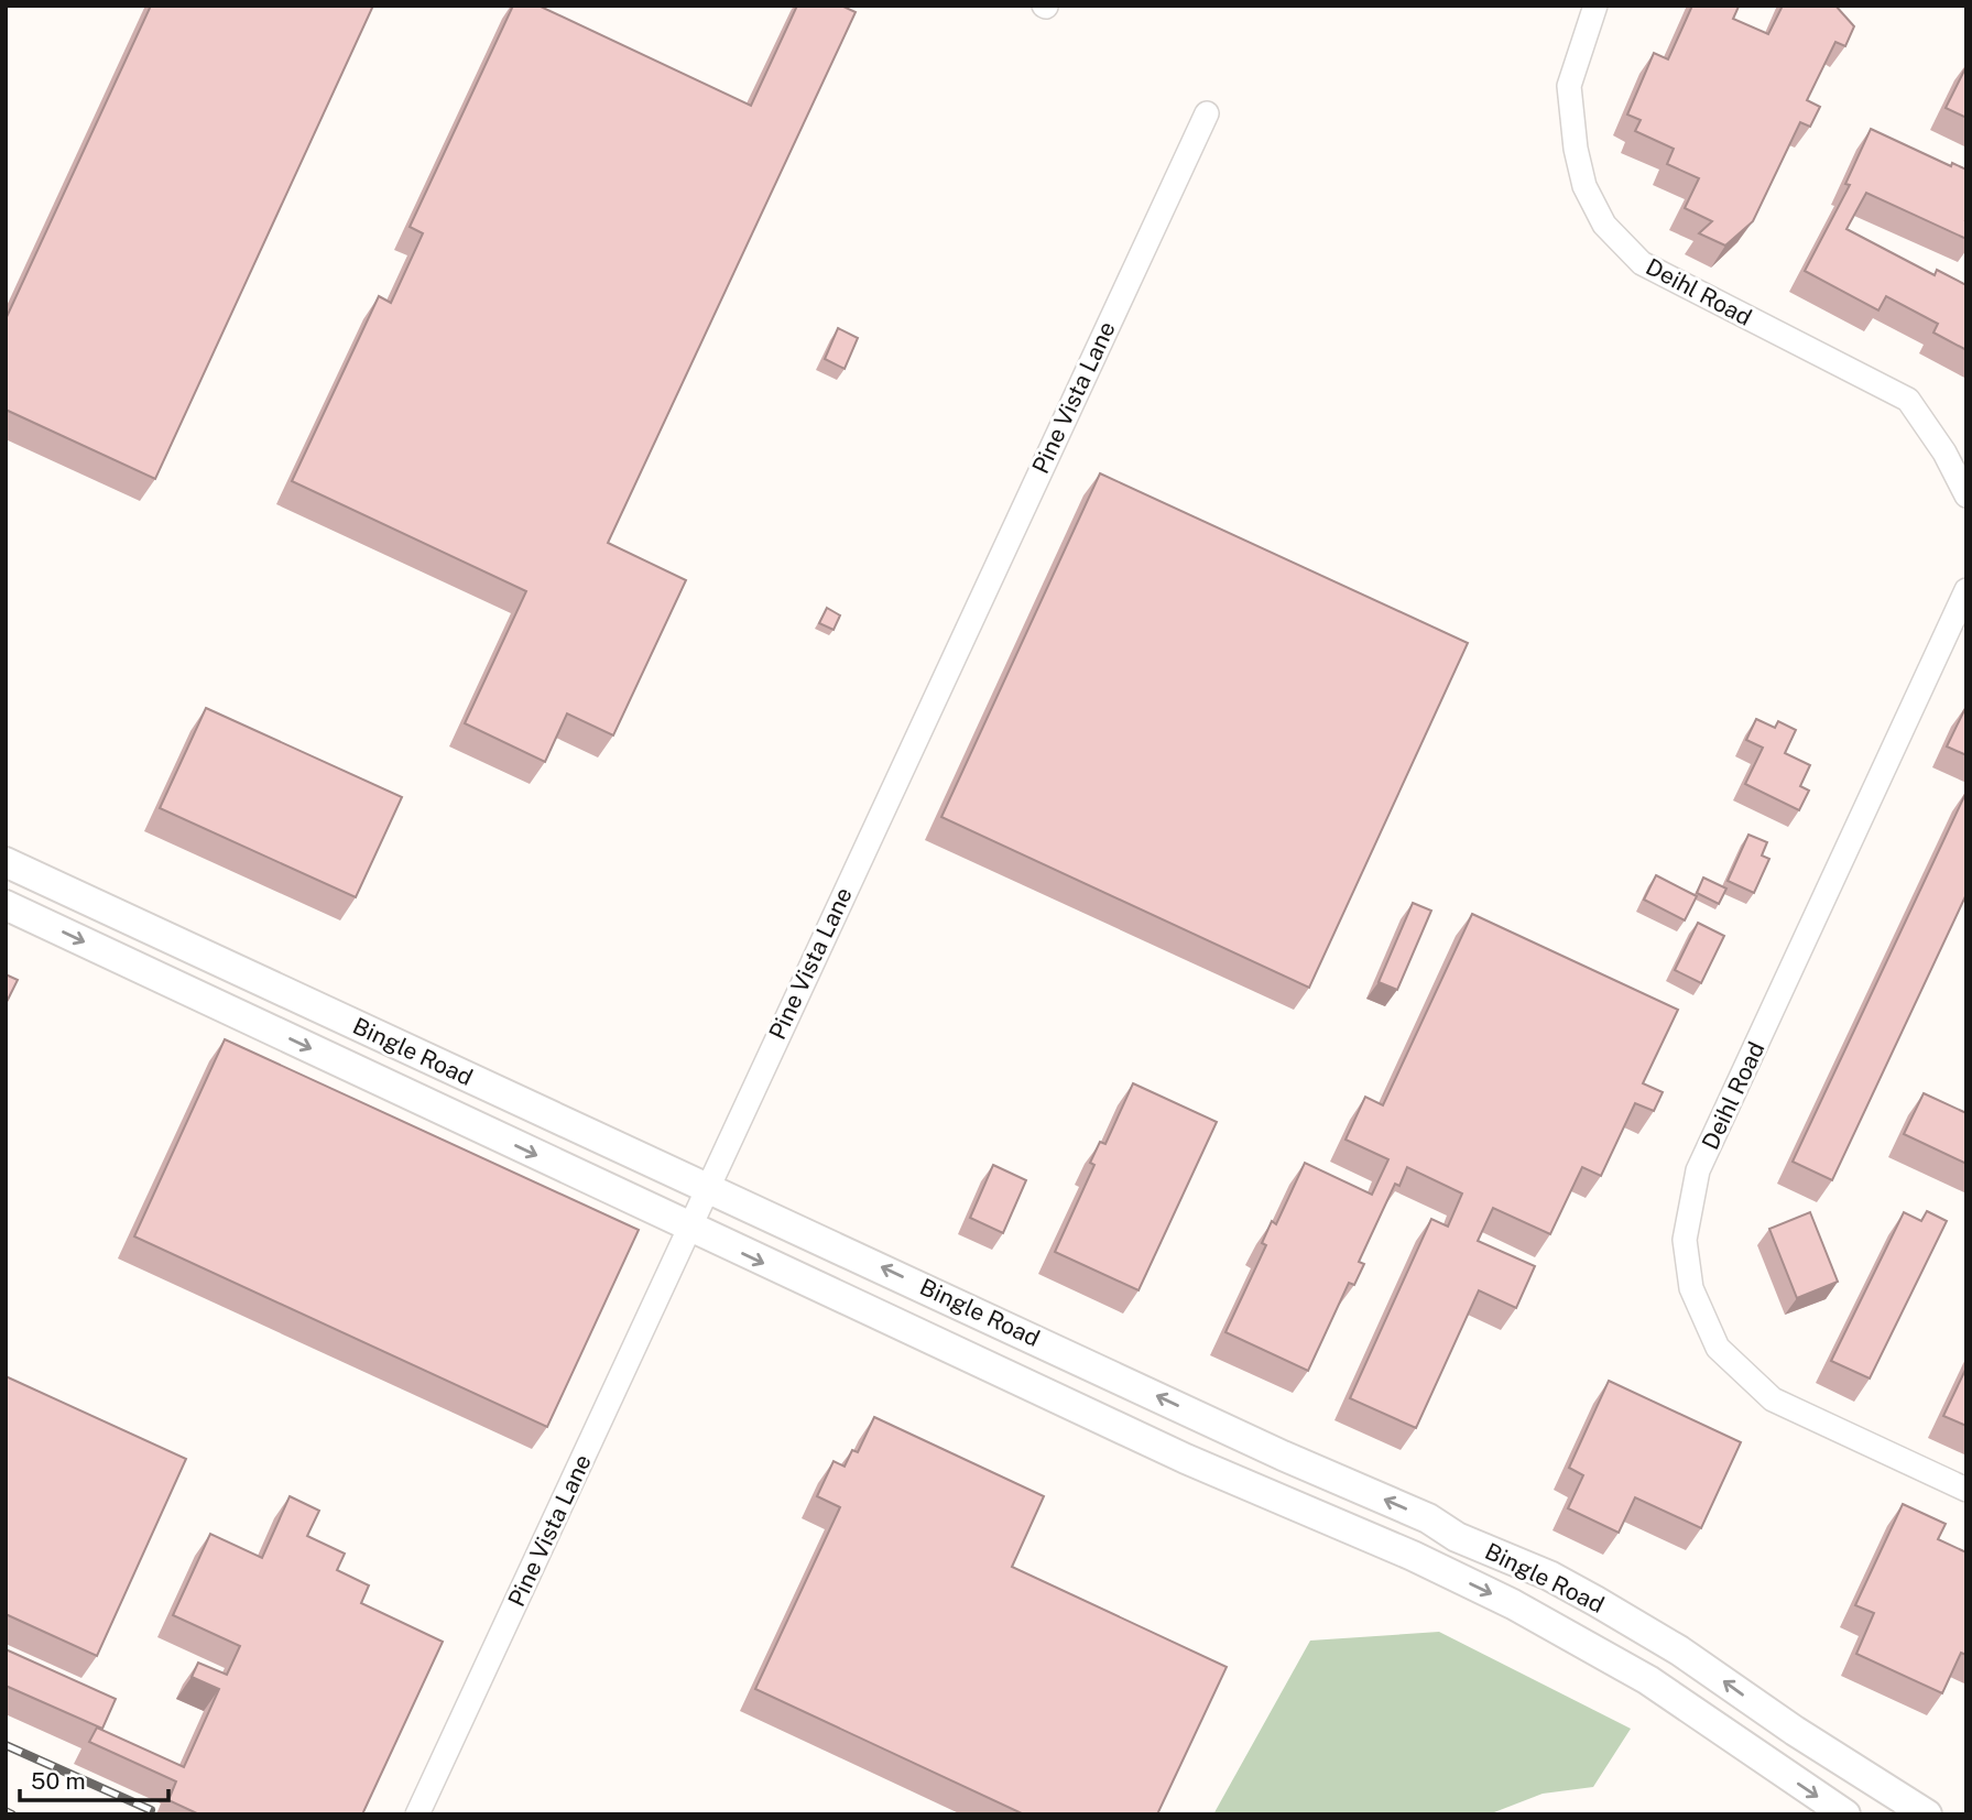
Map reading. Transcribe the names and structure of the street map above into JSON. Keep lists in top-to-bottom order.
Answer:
{
  "streets": {
    "main road": ["Bingle Road"],
    "street": ["Deihl Road", "Pine Vista Lane"]
  },
  "crossings": [
    ["Pine Vista Lane", "Bingle Road"]
  ],
  "scale_bar": "50 m"
}
